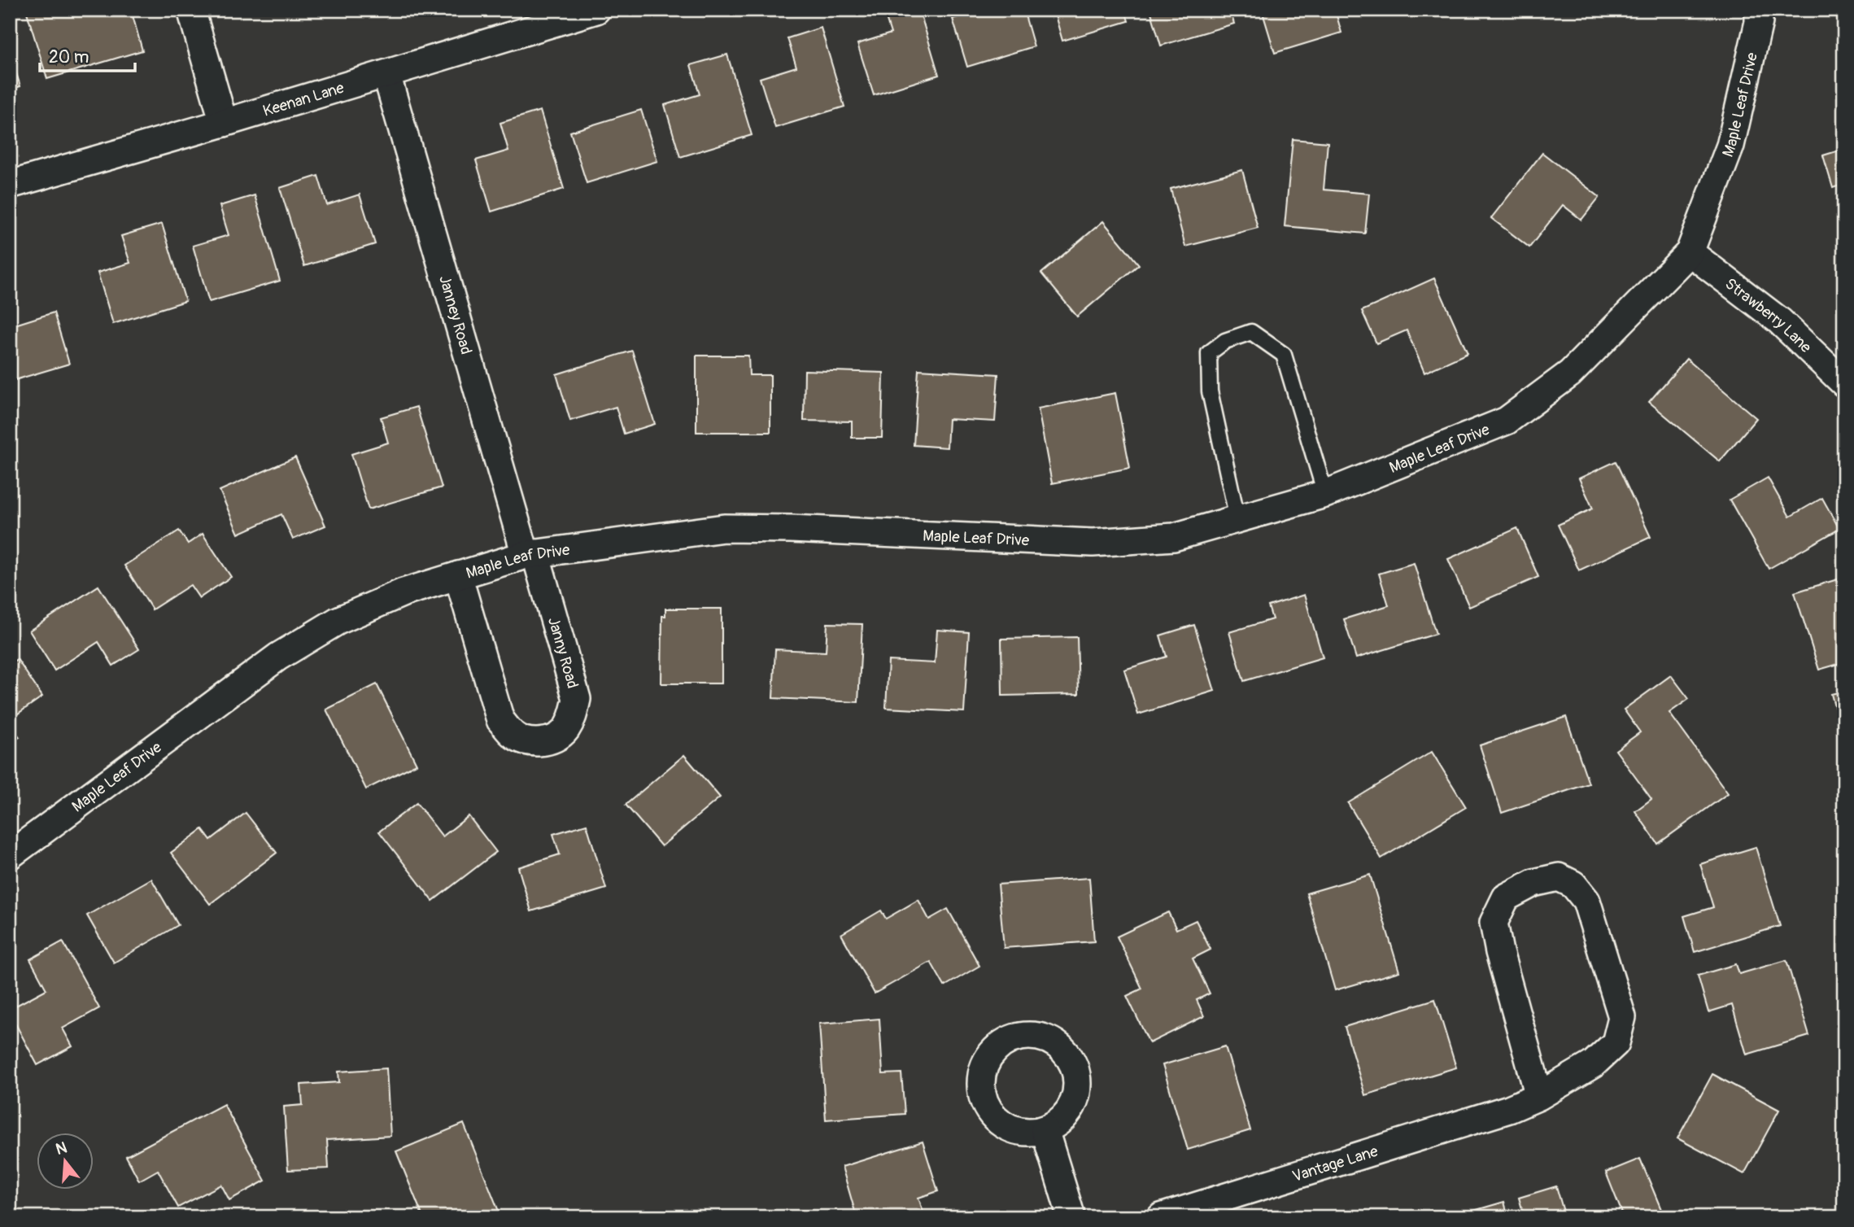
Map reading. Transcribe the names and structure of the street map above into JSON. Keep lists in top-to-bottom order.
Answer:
{
  "streets": {
    "street": [
      "Keenan Lane",
      "Maple Leaf Drive",
      "Janney Road",
      "Strawberry Lane",
      "Janny Road",
      "Vantage Lane"
    ]
  },
  "crossings": [
    ["Keenan Lane", "Janney Road"],
    ["Maple Leaf Drive", "Janney Road"],
    ["Maple Leaf Drive", "Strawberry Lane"],
    ["Maple Leaf Drive", "Janny Road"],
    ["Janney Road", "Janny Road"]
  ],
  "scale_bar": "20 m",
  "north": "top"
}
